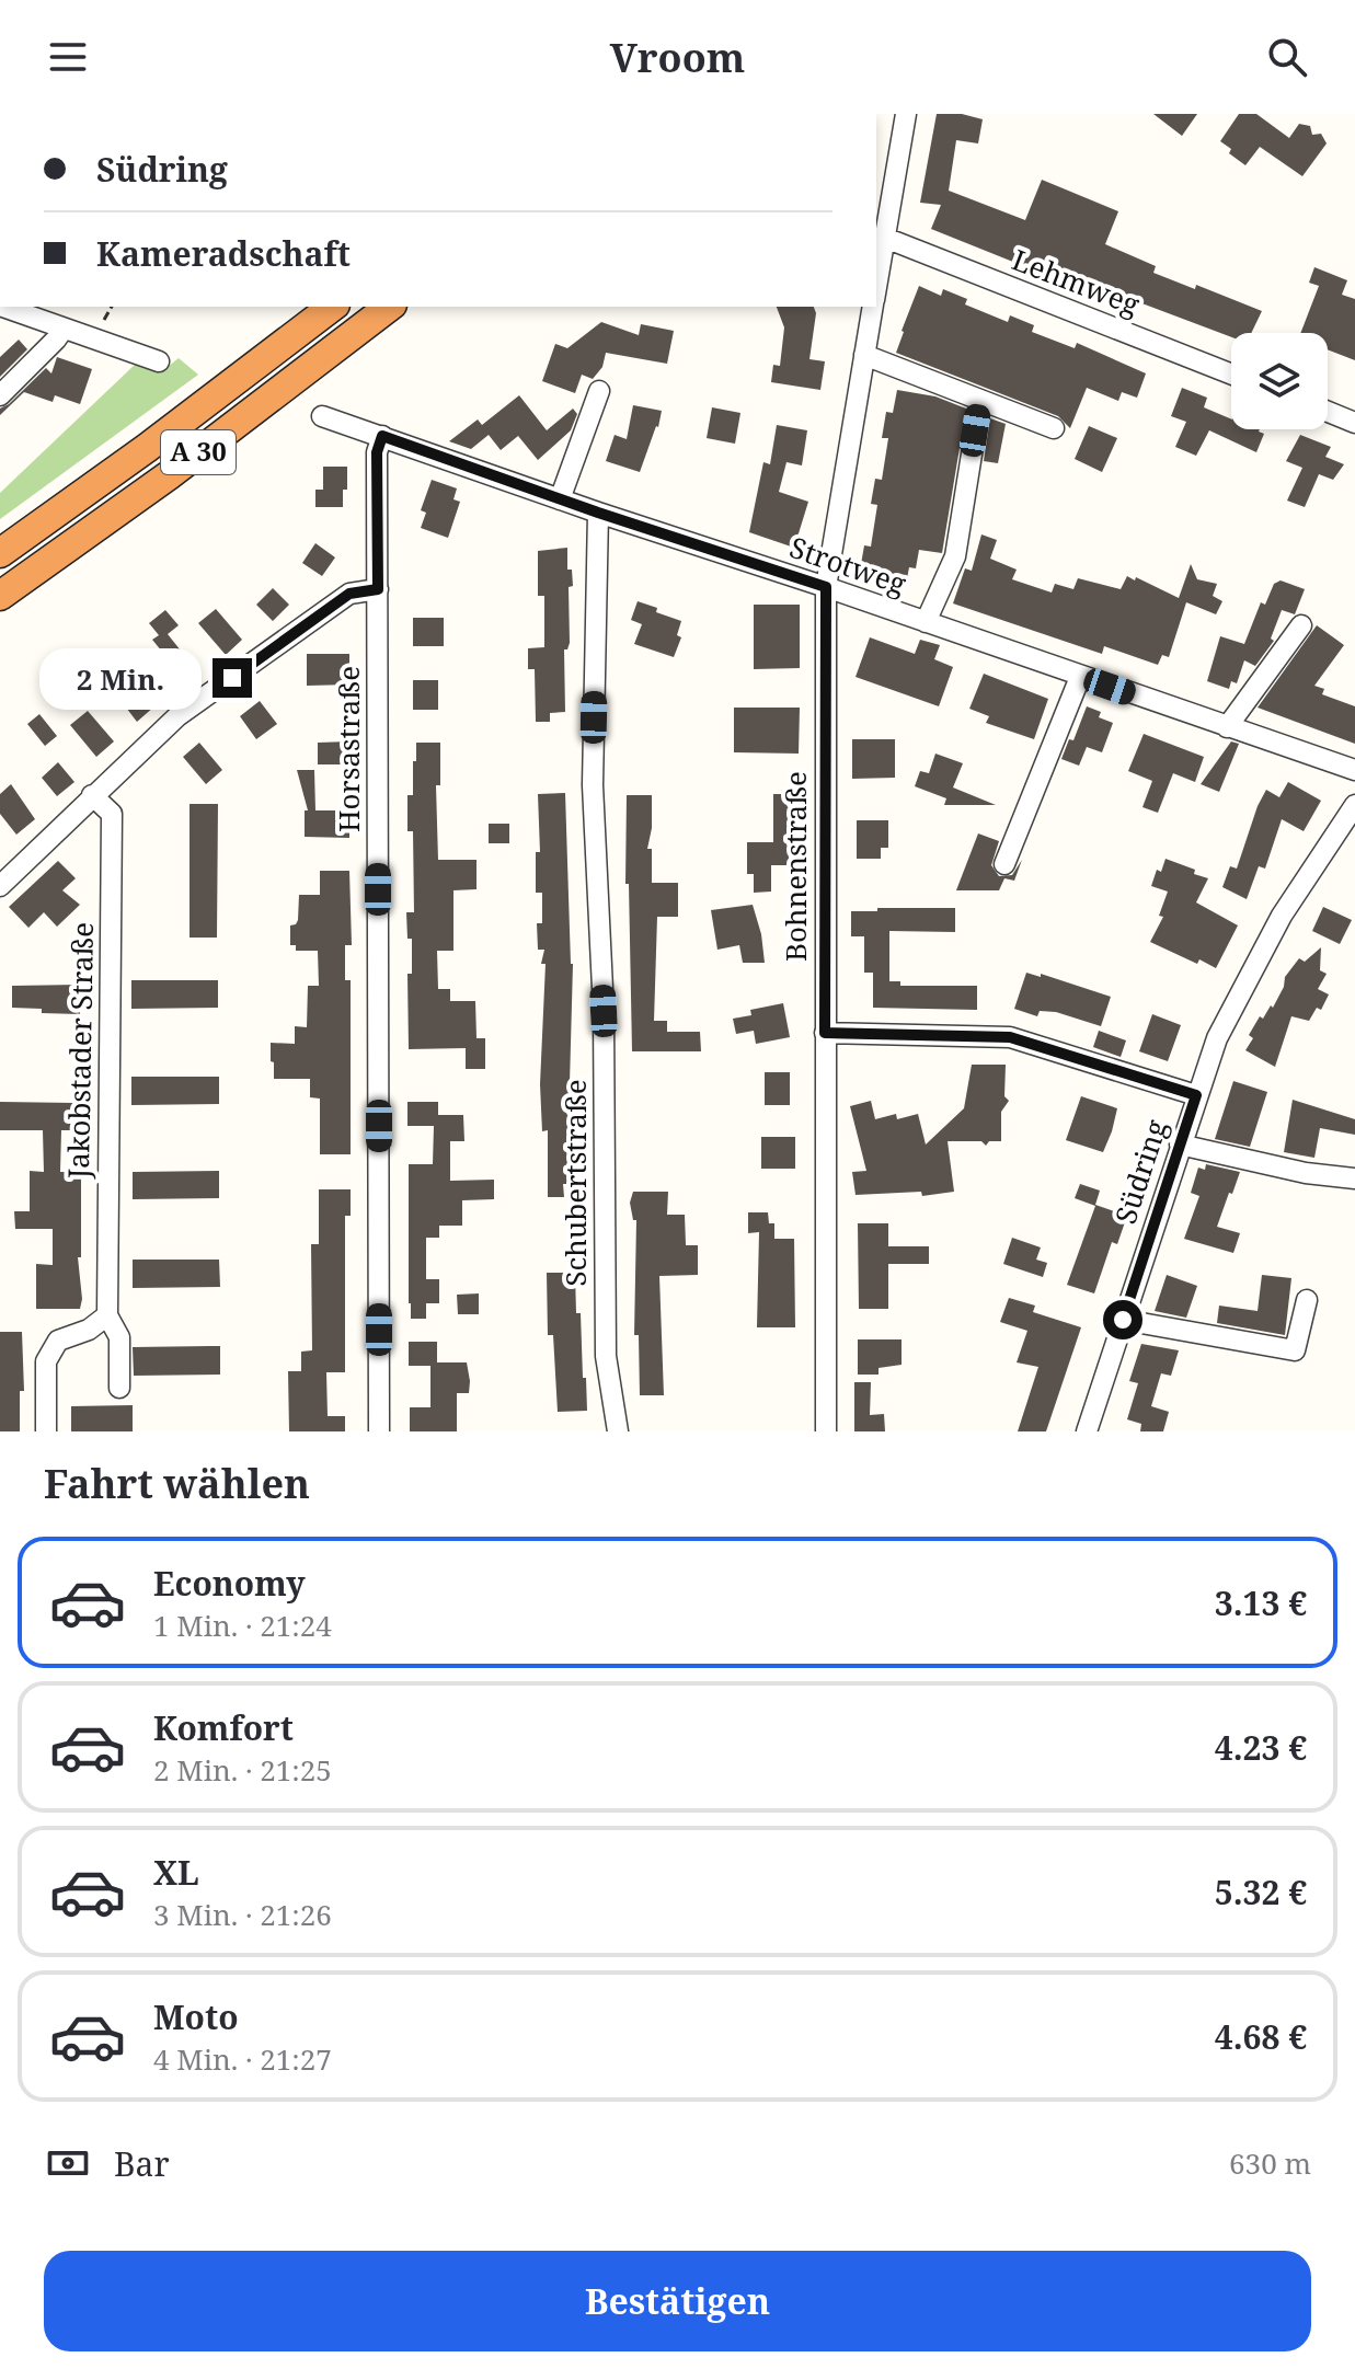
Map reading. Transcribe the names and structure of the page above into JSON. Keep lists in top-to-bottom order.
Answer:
{
  "streets": {
    "highway": ["A 30"],
    "street": [
      "Lehmweg",
      "Strotweg",
      "Horsastraße",
      "Bohnenstraße",
      "Jakobstader Straße",
      "Südring",
      "Schubertstraße"
    ]
  },
  "crossings": [
    ["Lehmweg", "Bohnenstraße"],
    ["Strotweg", "Horsastraße"],
    ["Strotweg", "Bohnenstraße"],
    ["Strotweg", "Schubertstraße"]
  ],
  "page": {
    "header": "Vroom",
    "banner": ["Südring", "Kameradschaft"],
    "bubble": "2 Min.",
    "heading": "Fahrt wählen",
    "list": [
      {
        "name": "Economy",
        "note": "1 Min. · 21:24",
        "value": "3.13 €"
      },
      {
        "name": "Komfort",
        "note": "2 Min. · 21:25",
        "value": "4.23 €"
      },
      {
        "name": "XL",
        "note": "3 Min. · 21:26",
        "value": "5.32 €"
      },
      {
        "name": "Moto",
        "note": "4 Min. · 21:27",
        "value": "4.68 €"
      }
    ],
    "pay": ["Bar", "630 m"],
    "buttons": "Bestätigen"
  }
}
